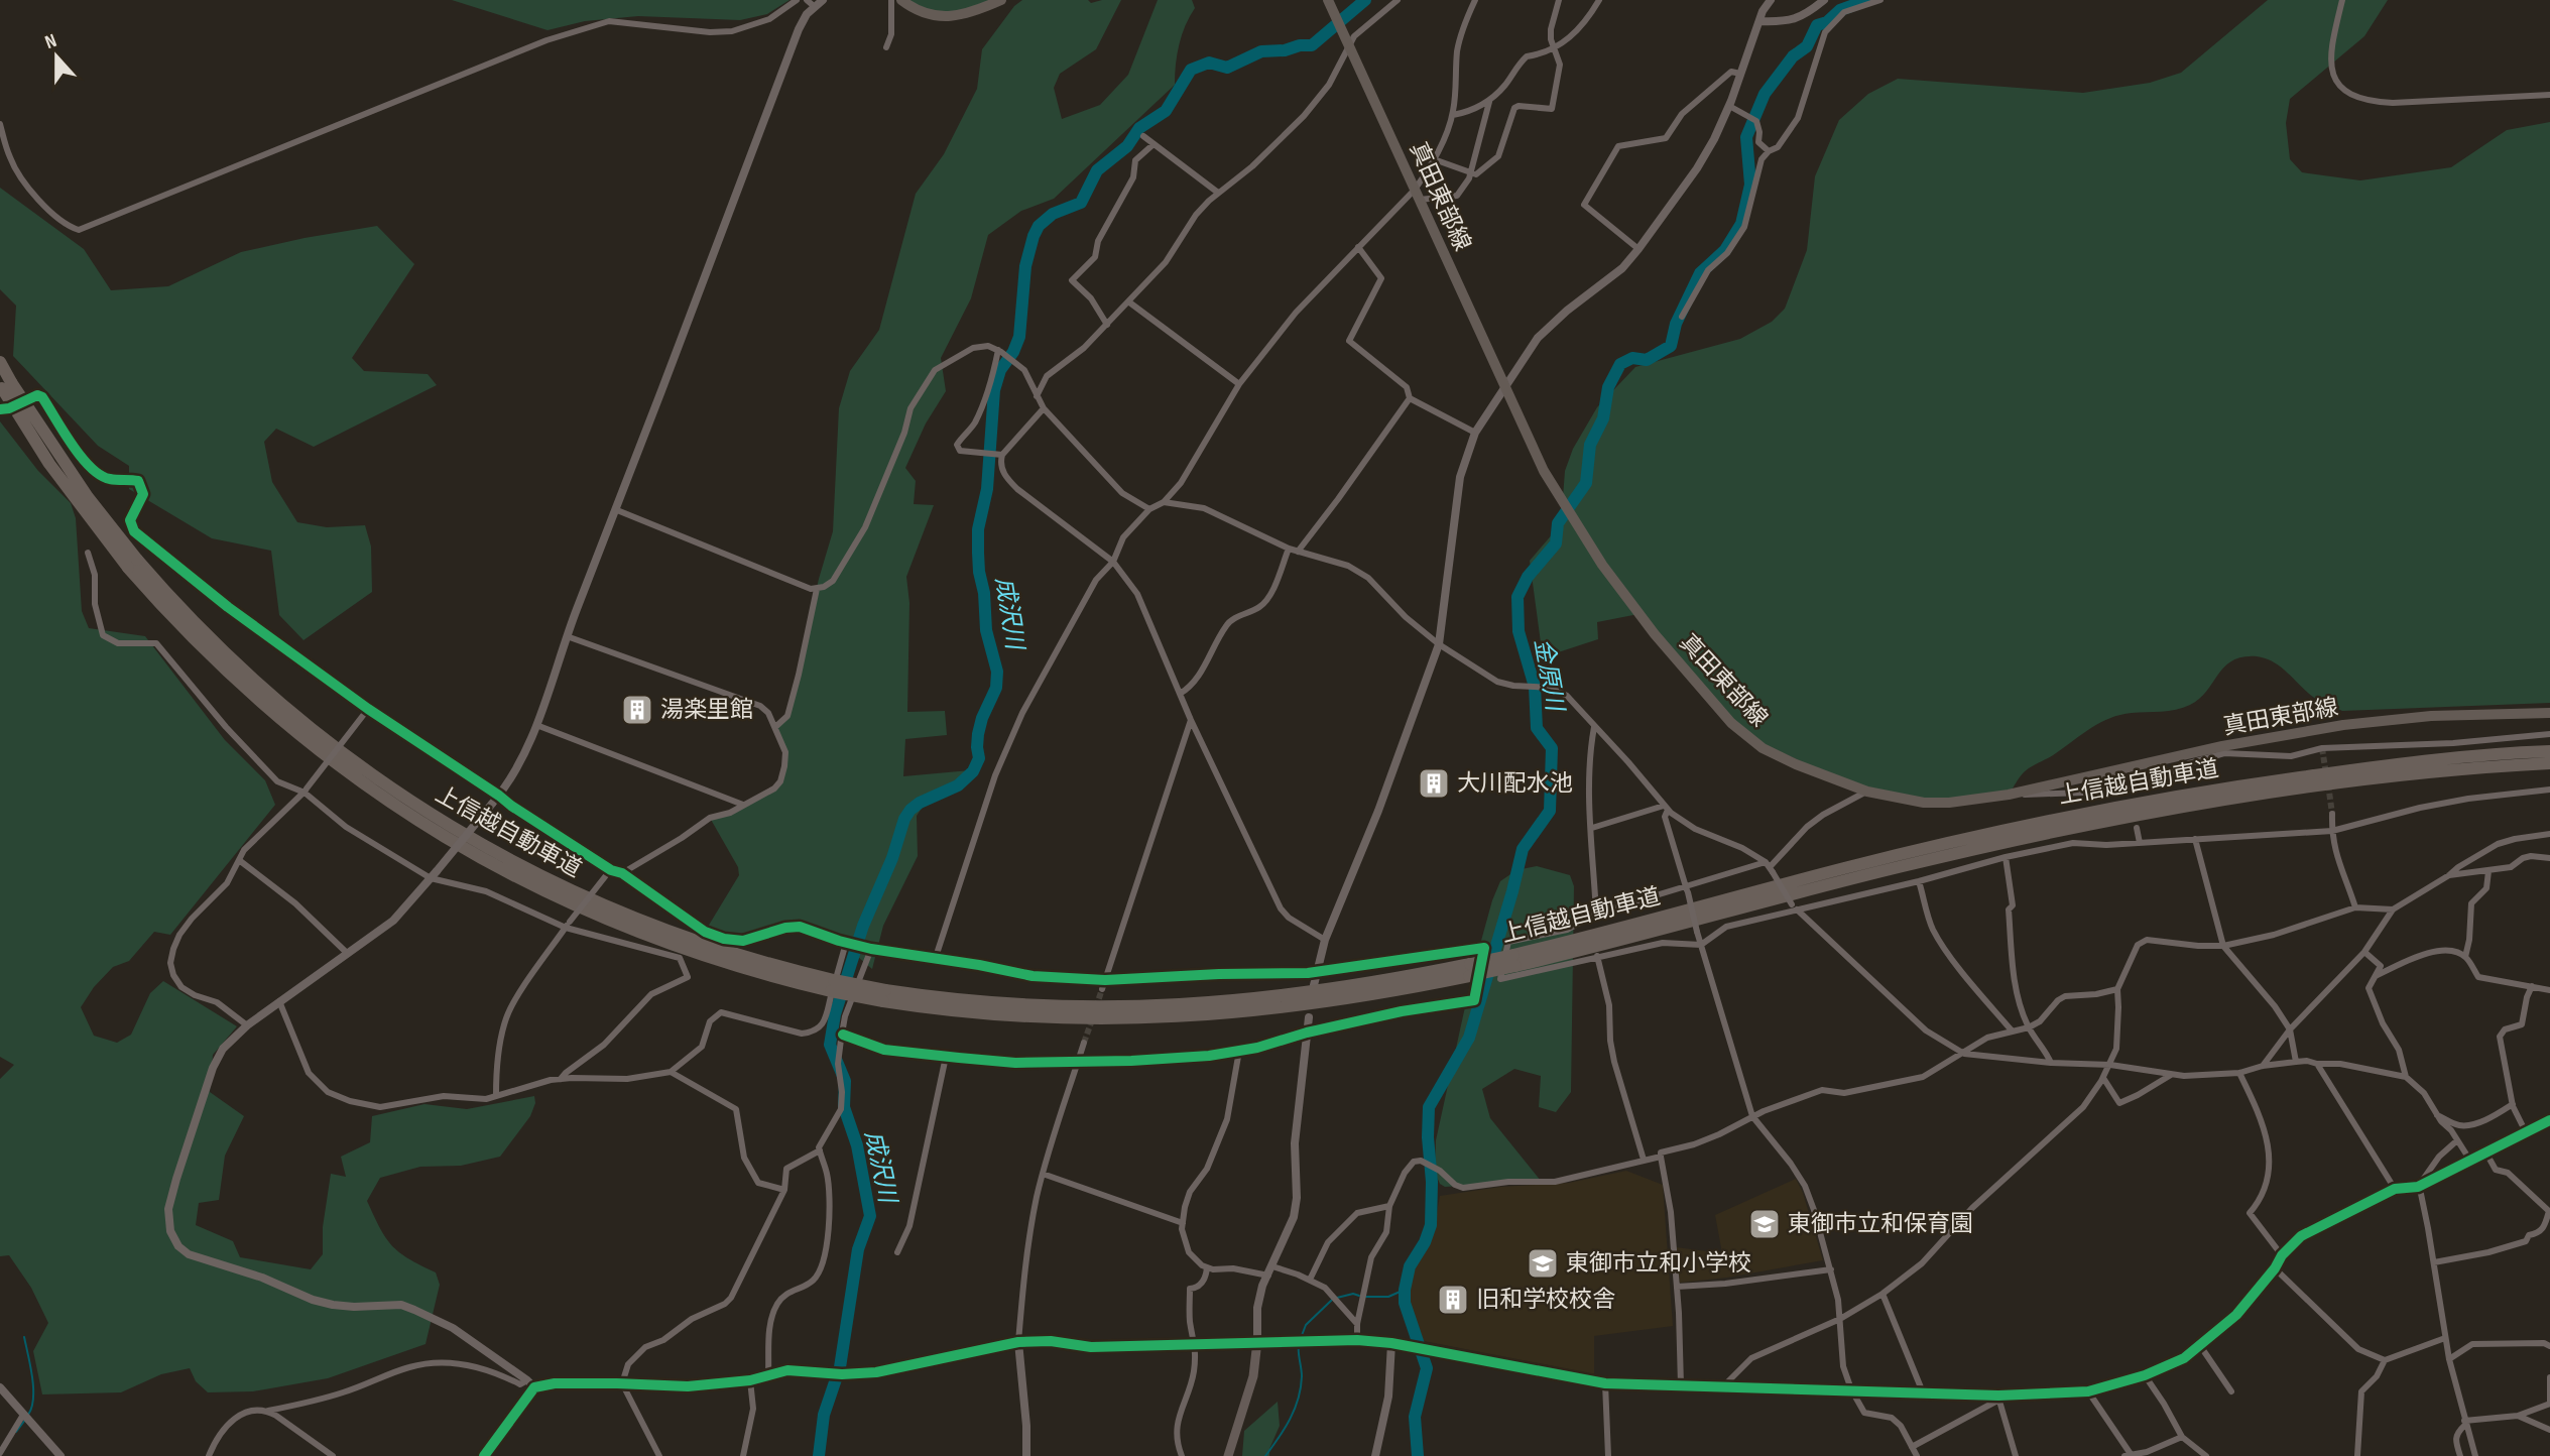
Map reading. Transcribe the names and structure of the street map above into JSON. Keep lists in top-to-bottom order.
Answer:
{
  "streets": {
    "highway": ["上信越自動車道"],
    "main road": ["真田東部線"]
  },
  "water": ["成沢川", "金原川"],
  "places": {
    "building": ["湯楽里館", "大川配水池", "旧和学校校舎"],
    "school or university": ["東御市立和保育園", "東御市立和小学校"]
  },
  "north": "top"
}
